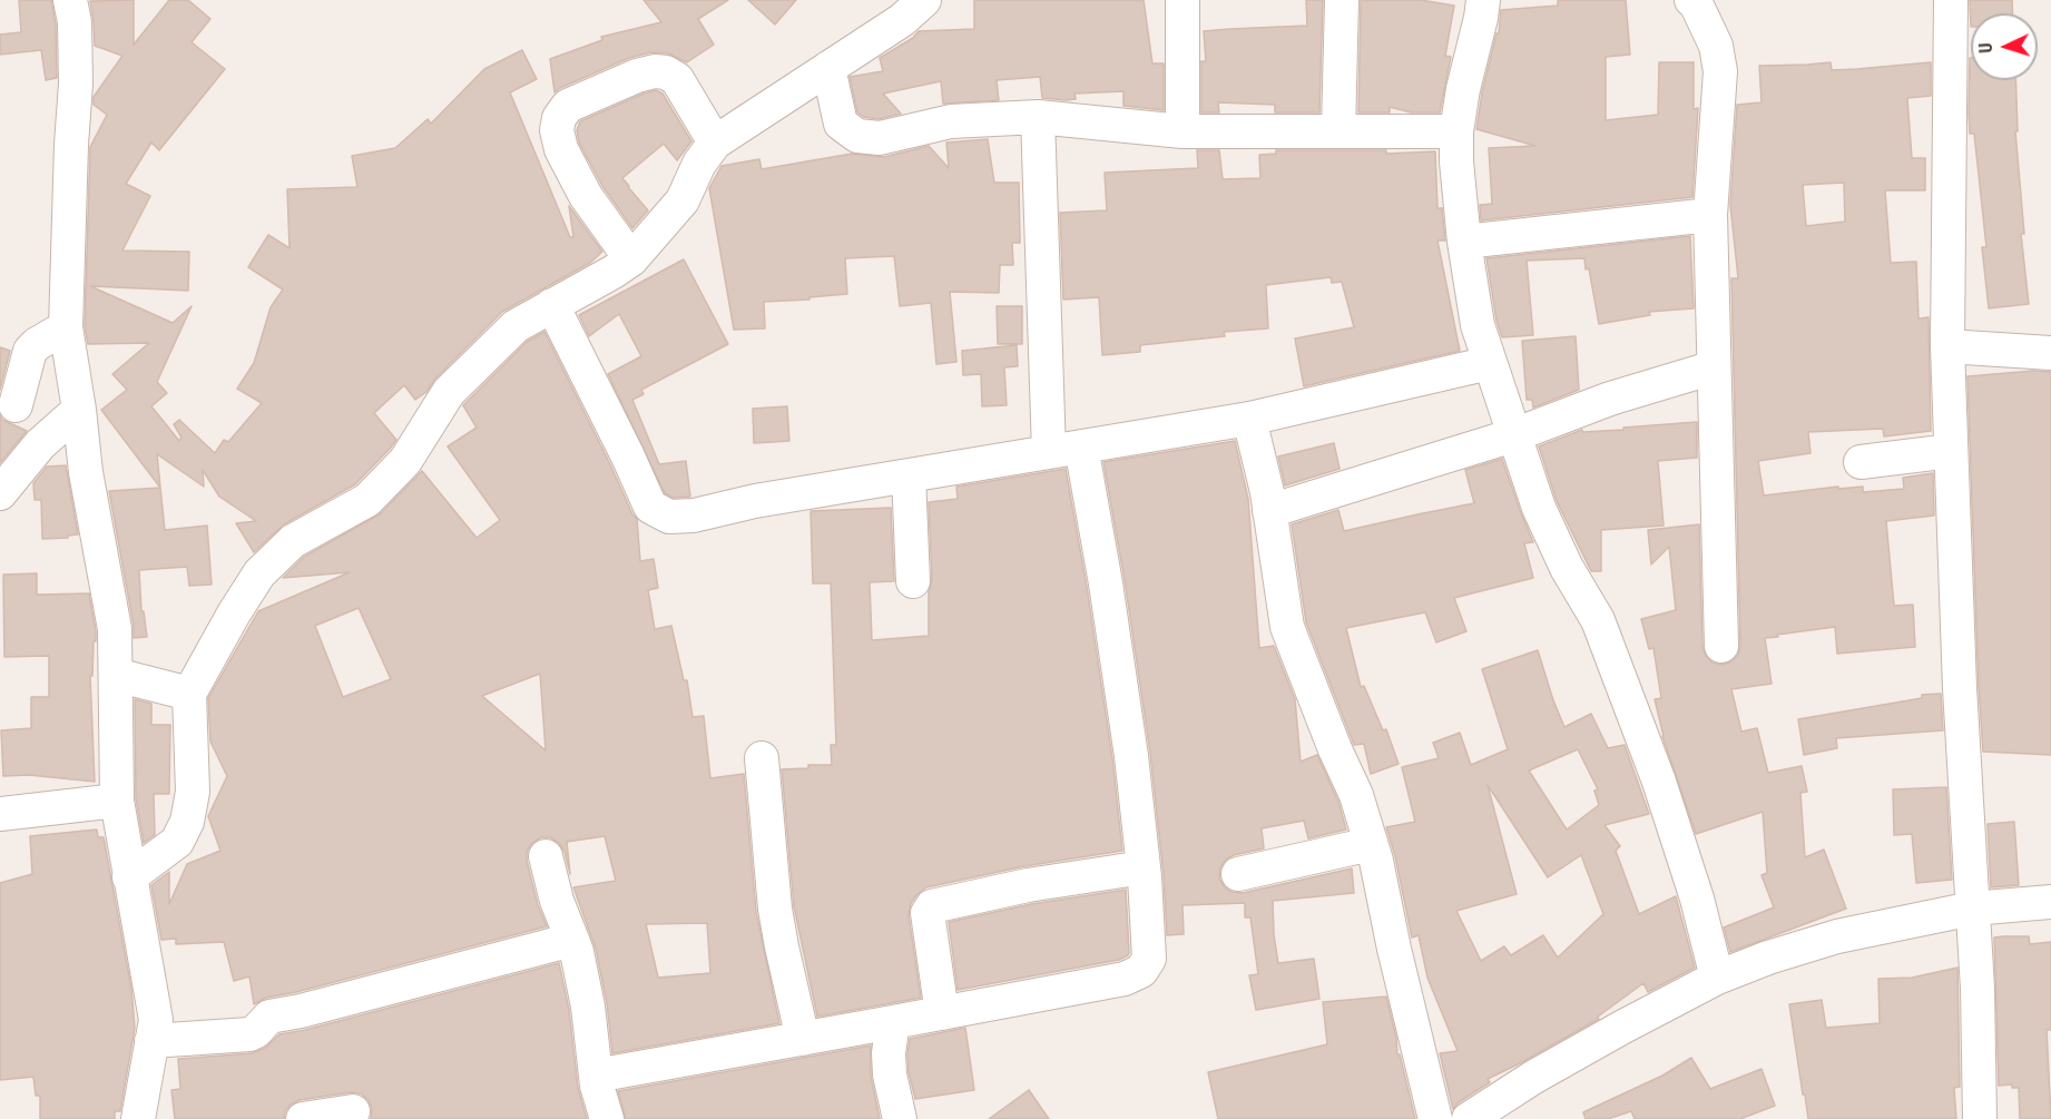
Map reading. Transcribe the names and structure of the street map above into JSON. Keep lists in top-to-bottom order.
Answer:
{
  "north": "left"
}
